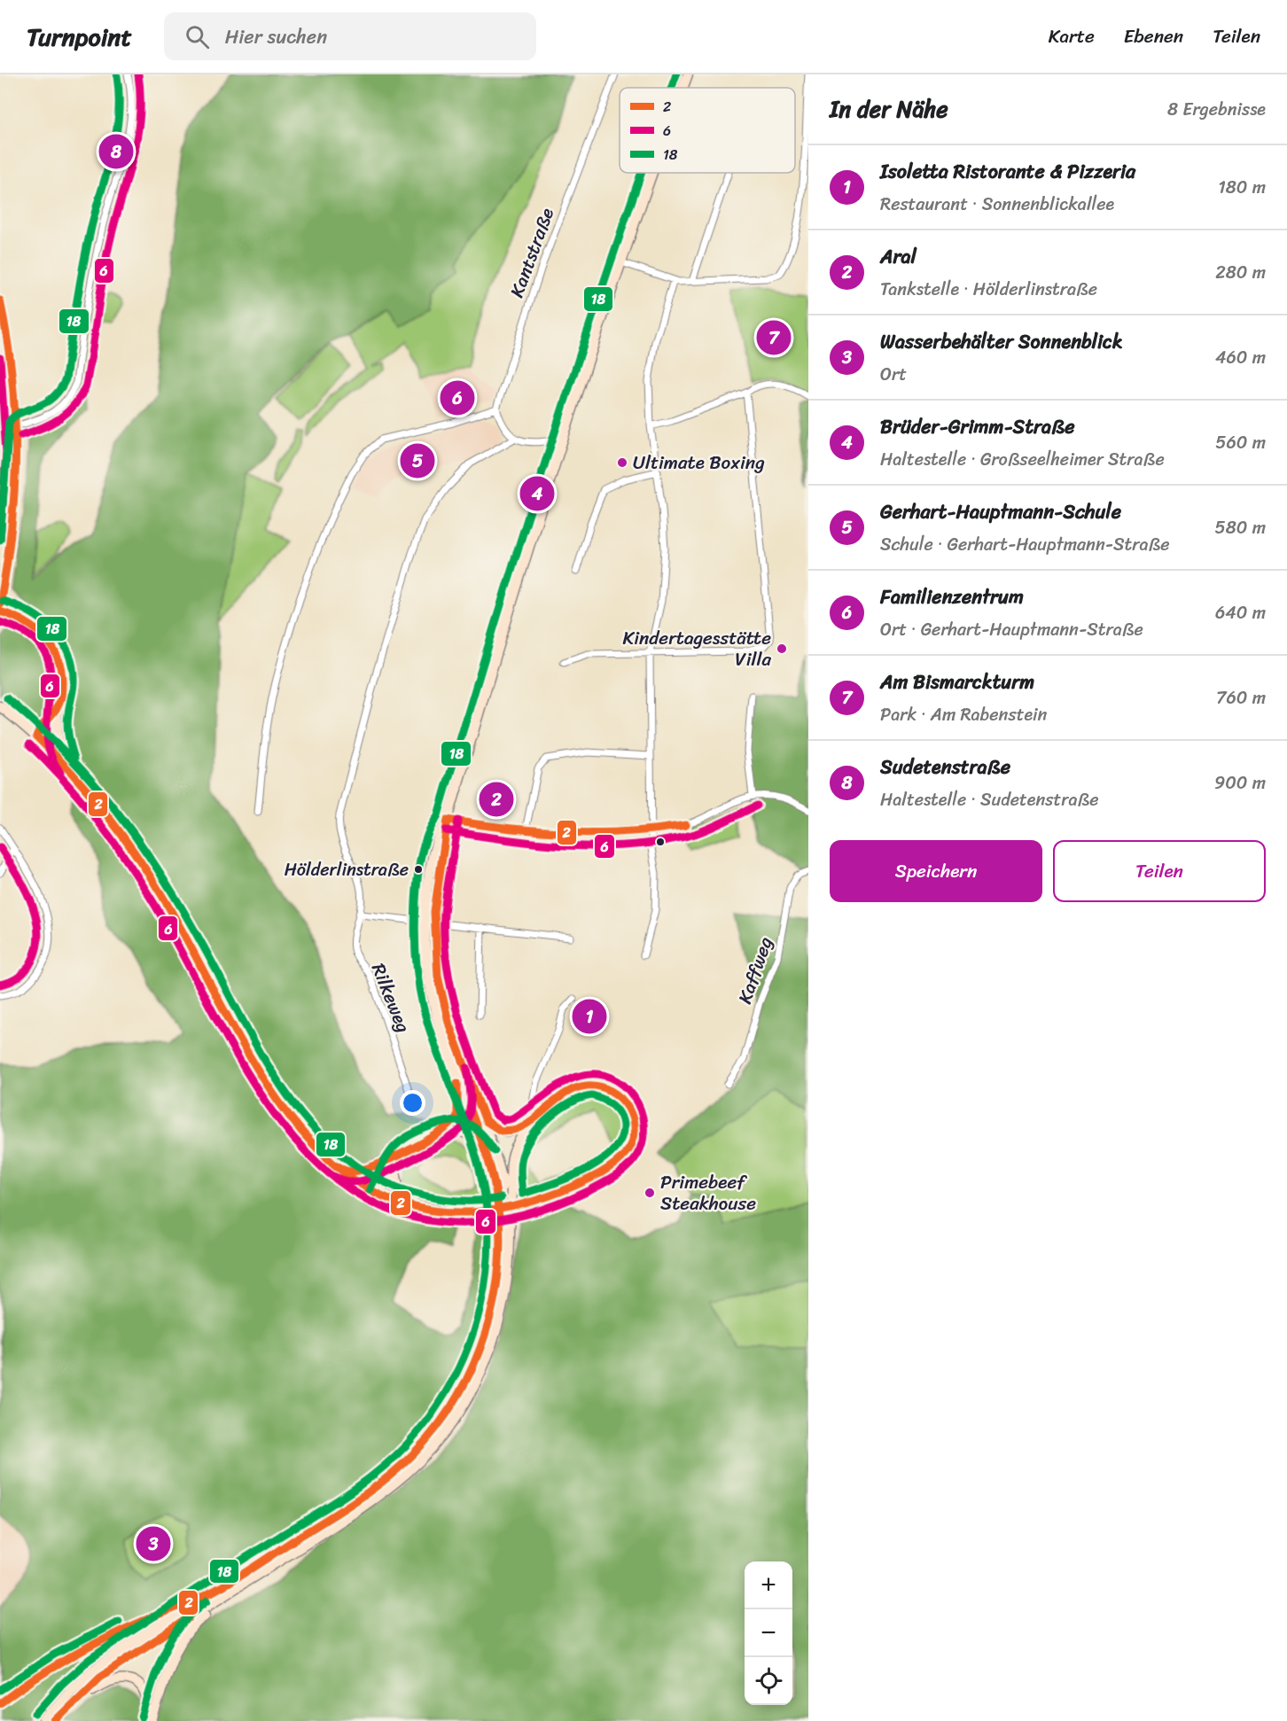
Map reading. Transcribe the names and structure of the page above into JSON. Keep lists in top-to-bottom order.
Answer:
{
  "streets": {
    "street": ["Kantstraße", "Kaffweg", "Rilkeweg"]
  },
  "places": [
    "Ultimate Boxing",
    "Kindertagesstätte Villa",
    "Hölderlinstraße",
    "Primebeef Steakhouse"
  ],
  "lines": ["transit line 6", "transit line 18", "transit line 2"],
  "legend": ["2", "6", "18"],
  "page": {
    "header": "Turnpoint",
    "search": "Hier suchen",
    "nav": ["Karte", "Ebenen", "Teilen"],
    "heading": ["In der Nähe", "8 Ergebnisse"],
    "pins": [
      "8",
      "7",
      "6",
      "5",
      "4",
      "2",
      "1",
      "3"
    ],
    "list": [
      {
        "mark": "1",
        "name": "Isoletta Ristorante & Pizzeria",
        "note": "Restaurant · Sonnenblickallee",
        "value": "180 m"
      },
      {
        "mark": "2",
        "name": "Aral",
        "note": "Tankstelle · Hölderlinstraße",
        "value": "280 m"
      },
      {
        "mark": "3",
        "name": "Wasserbehälter Sonnenblick",
        "note": "Ort",
        "value": "460 m"
      },
      {
        "mark": "4",
        "name": "Brüder-Grimm-Straße",
        "note": "Haltestelle · Großseelheimer Straße",
        "value": "560 m"
      },
      {
        "mark": "5",
        "name": "Gerhart-Hauptmann-Schule",
        "note": "Schule · Gerhart-Hauptmann-Straße",
        "value": "580 m"
      },
      {
        "mark": "6",
        "name": "Familienzentrum",
        "note": "Ort · Gerhart-Hauptmann-Straße",
        "value": "640 m"
      },
      {
        "mark": "7",
        "name": "Am Bismarckturm",
        "note": "Park · Am Rabenstein",
        "value": "760 m"
      },
      {
        "mark": "8",
        "name": "Sudetenstraße",
        "note": "Haltestelle · Sudetenstraße",
        "value": "900 m"
      }
    ],
    "buttons": ["Speichern", "Teilen"],
    "map_buttons": ["+", "−"]
  }
}
